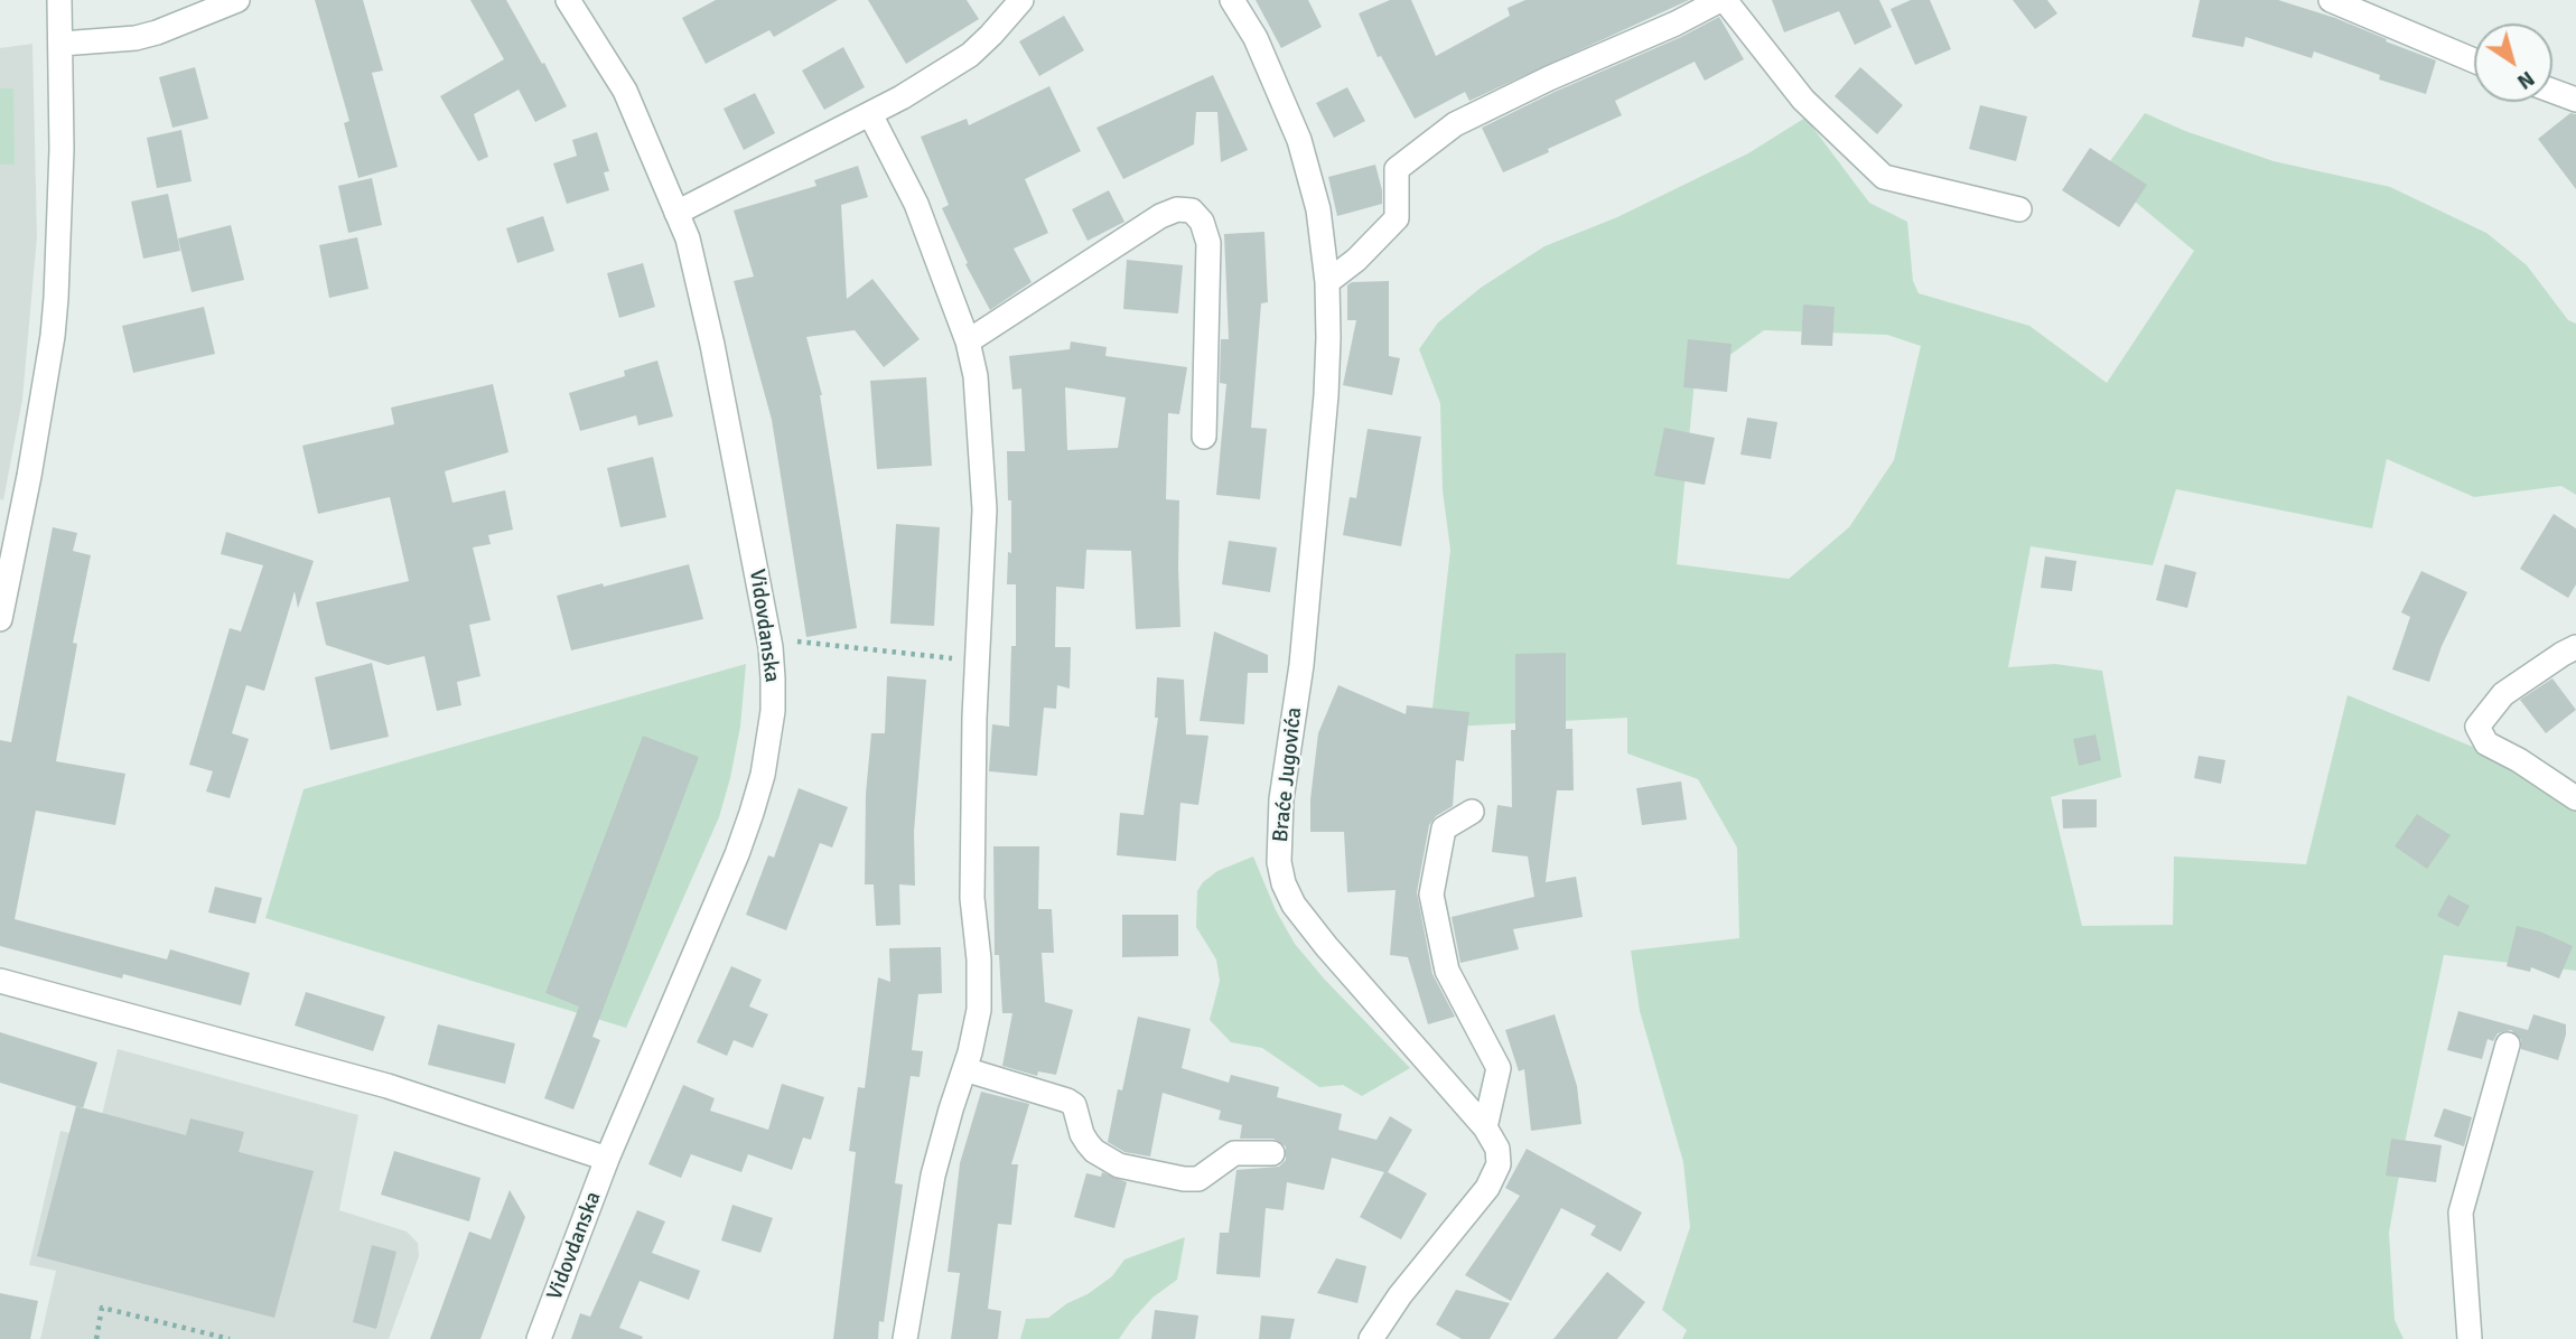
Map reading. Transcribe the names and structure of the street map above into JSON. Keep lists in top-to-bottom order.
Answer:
{
  "streets": {
    "street": ["Vidovdanska", "Braće Jugovića"]
  },
  "north": "bottom right"
}
